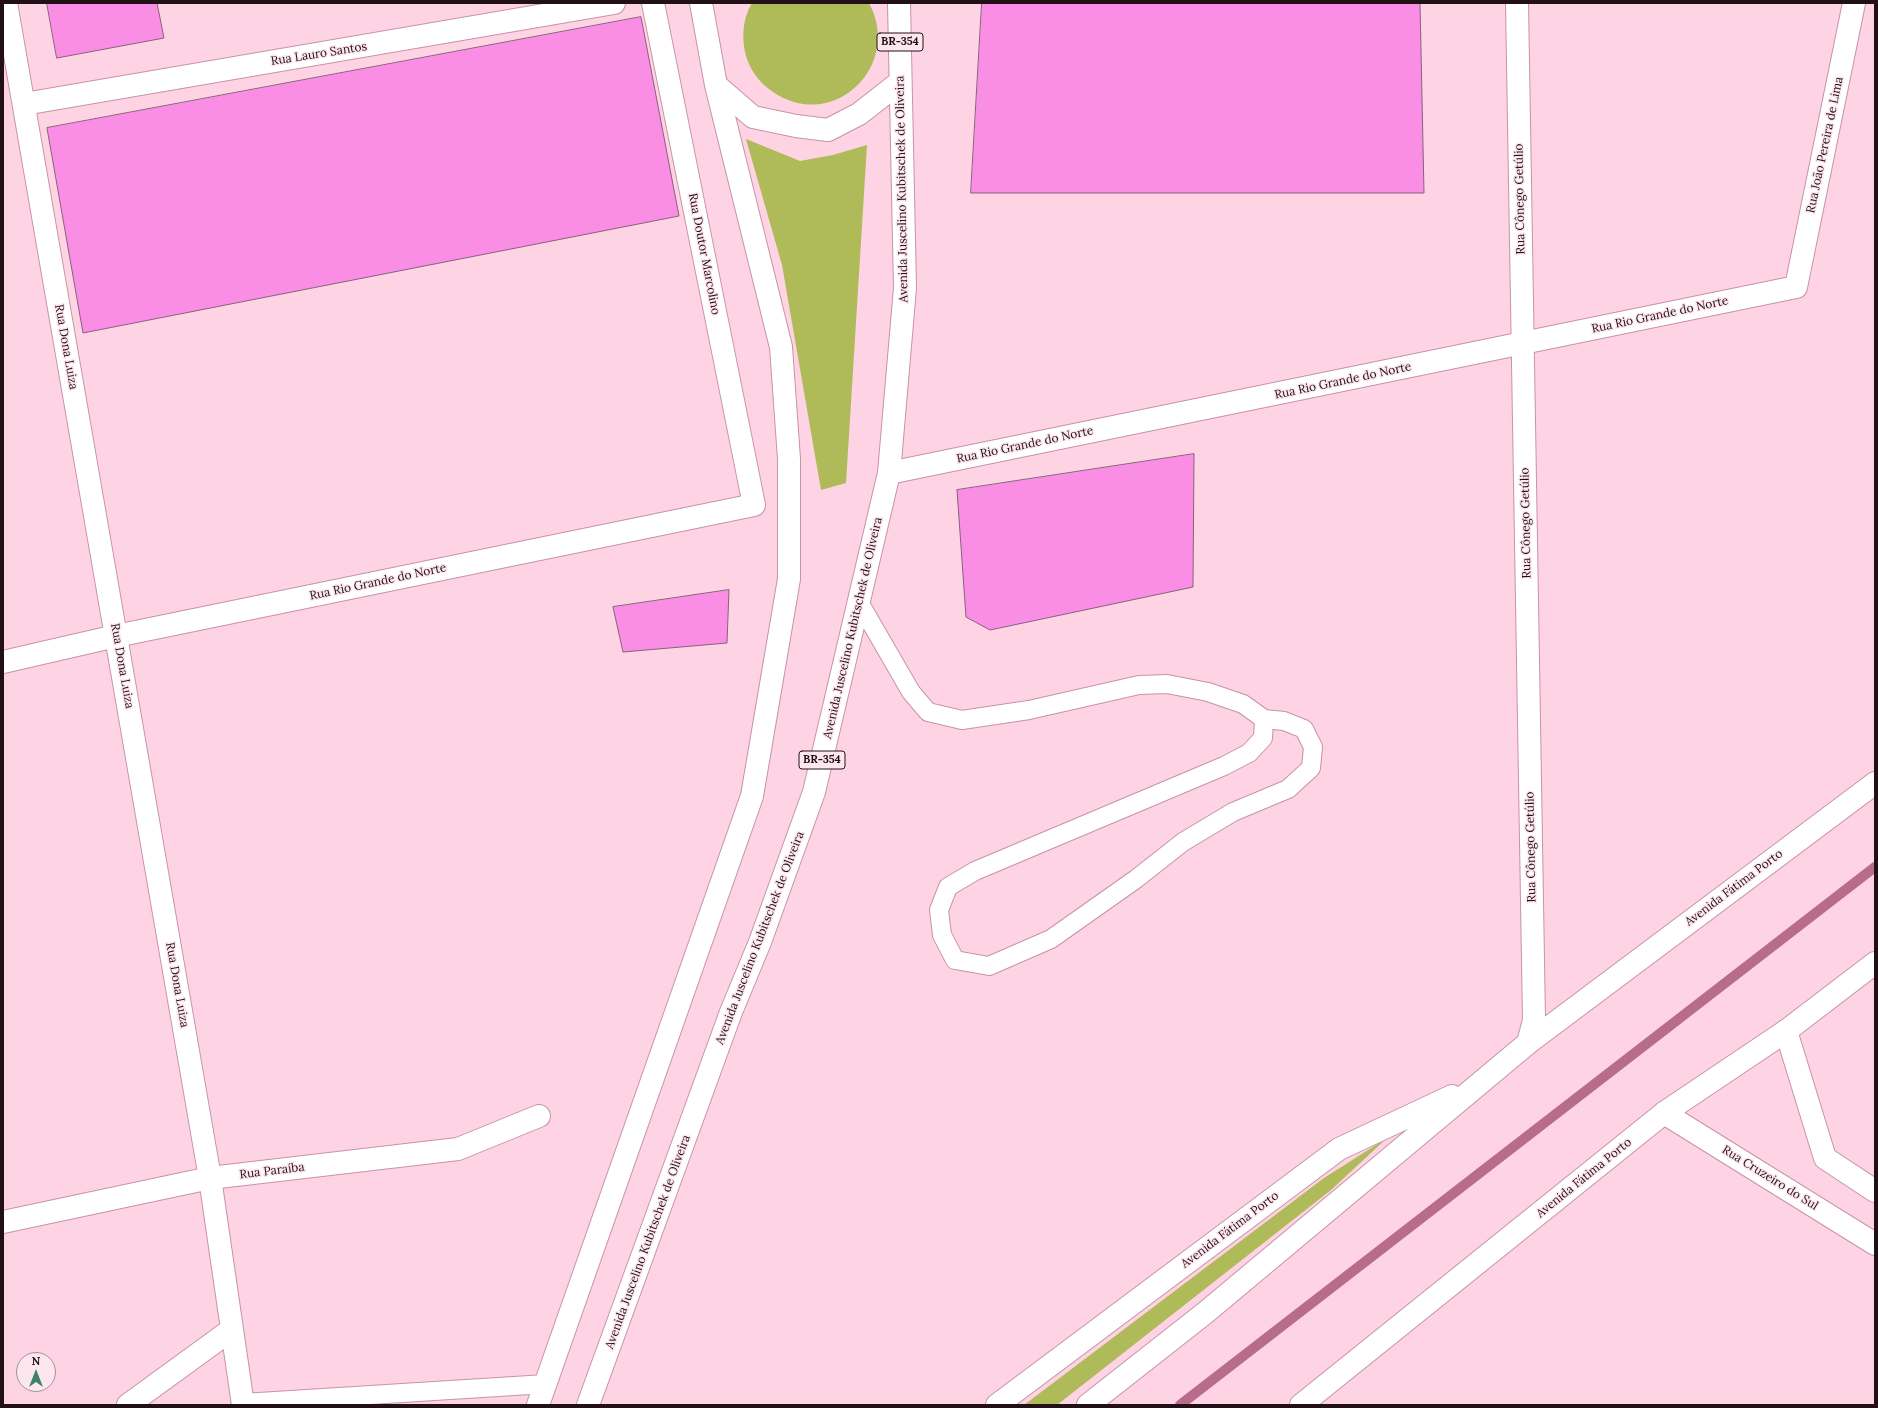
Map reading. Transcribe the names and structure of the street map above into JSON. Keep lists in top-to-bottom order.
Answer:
{
  "streets": {
    "street": [
      "BR-354",
      "Rua Lauro Santos",
      "Rua João Pereira de Lima",
      "Avenida Juscelino Kubitschek de Oliveira",
      "Rua Cônego Getúlio",
      "Rua Doutor Marcolino",
      "Rua Rio Grande do Norte",
      "Rua Dona Luiza",
      "Avenida Fátima Porto",
      "Rua Paraíba",
      "Rua Cruzeiro do Sul"
    ]
  },
  "crossings": [
    ["Rua Lauro Santos", "Rua Dona Luiza"],
    ["Rua João Pereira de Lima", "Rua Rio Grande do Norte"],
    ["Avenida Juscelino Kubitschek de Oliveira", "Rua Rio Grande do Norte"],
    ["Rua Cônego Getúlio", "Rua Rio Grande do Norte"],
    ["Rua Cônego Getúlio", "Avenida Fátima Porto"],
    ["Rua Doutor Marcolino", "Rua Rio Grande do Norte"],
    ["Rua Rio Grande do Norte", "Rua Dona Luiza"],
    ["Rua Dona Luiza", "Rua Paraíba"],
    ["Avenida Fátima Porto", "Rua Cruzeiro do Sul"]
  ],
  "north": "top"
}
